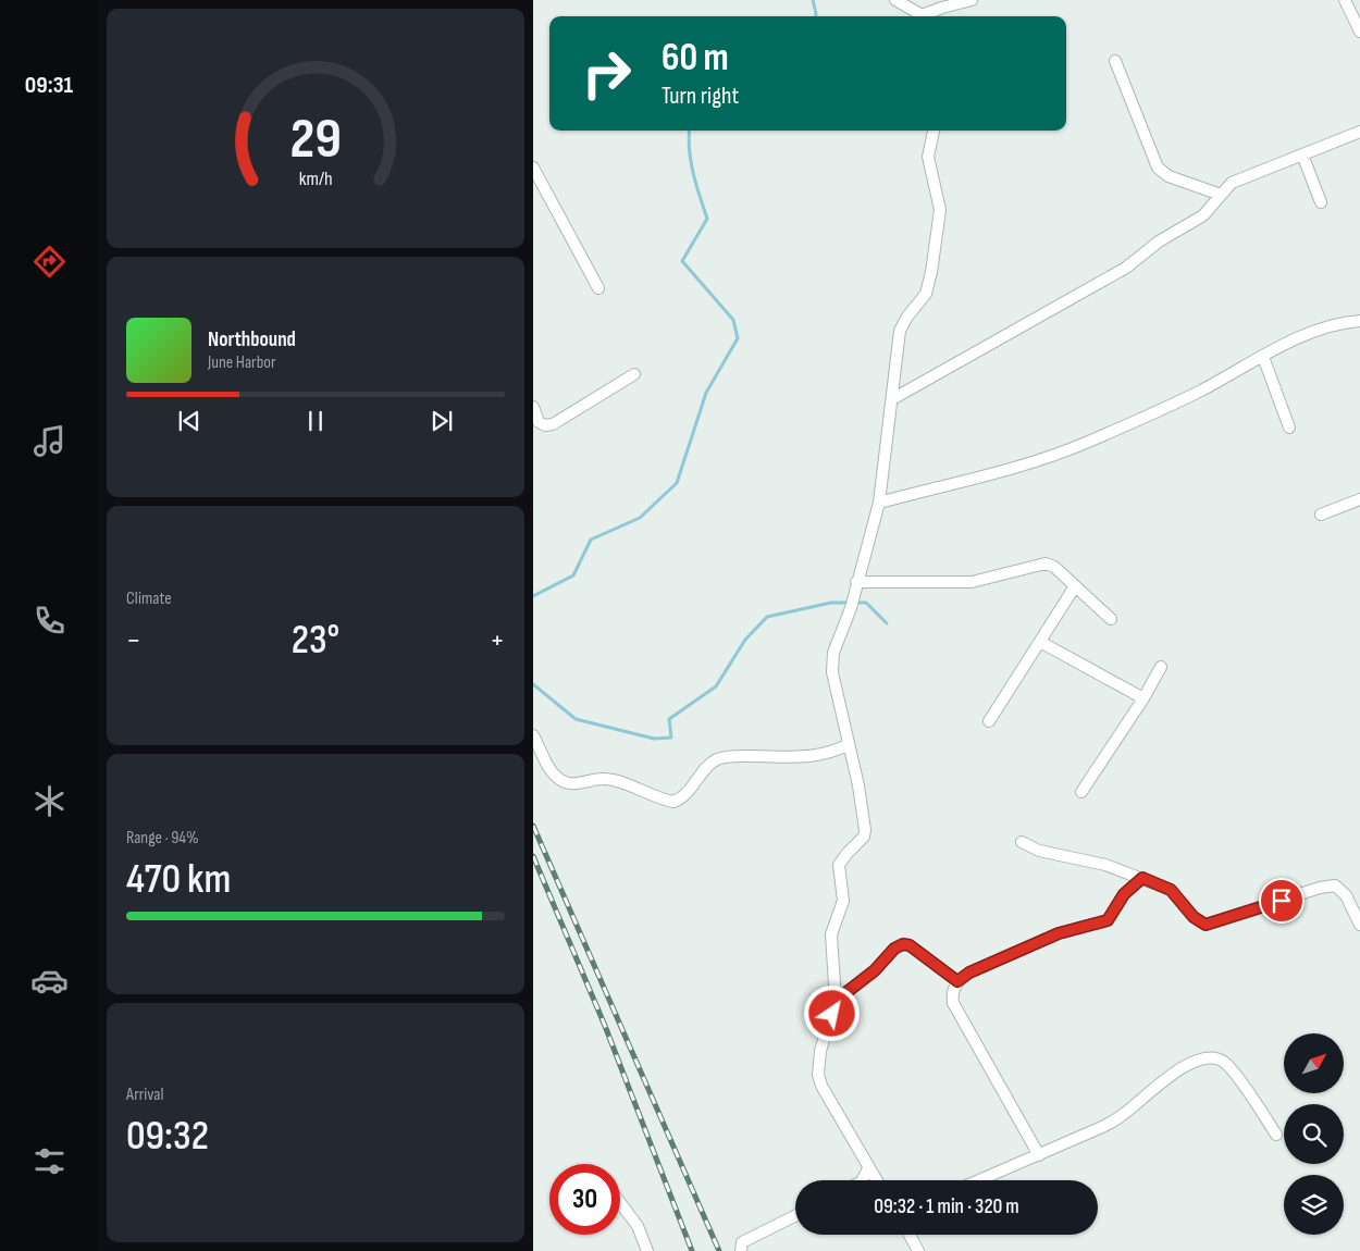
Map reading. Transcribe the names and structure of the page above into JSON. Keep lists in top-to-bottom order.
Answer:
{
  "north": "top right",
  "page": {
    "tabs": "09:31",
    "turn": ["60 m", "Turn right"],
    "song": ["Northbound", "June Harbor"],
    "tile": [
      "Climate",
      ["Range · 94%", "470 km"],
      ["Arrival", "09:32"]
    ],
    "heat": ["−", "23°", "+"],
    "limit": "30",
    "trip": "09:32 · 1 min · 320 m",
    "gauge": ["29", "km/h"]
  }
}
